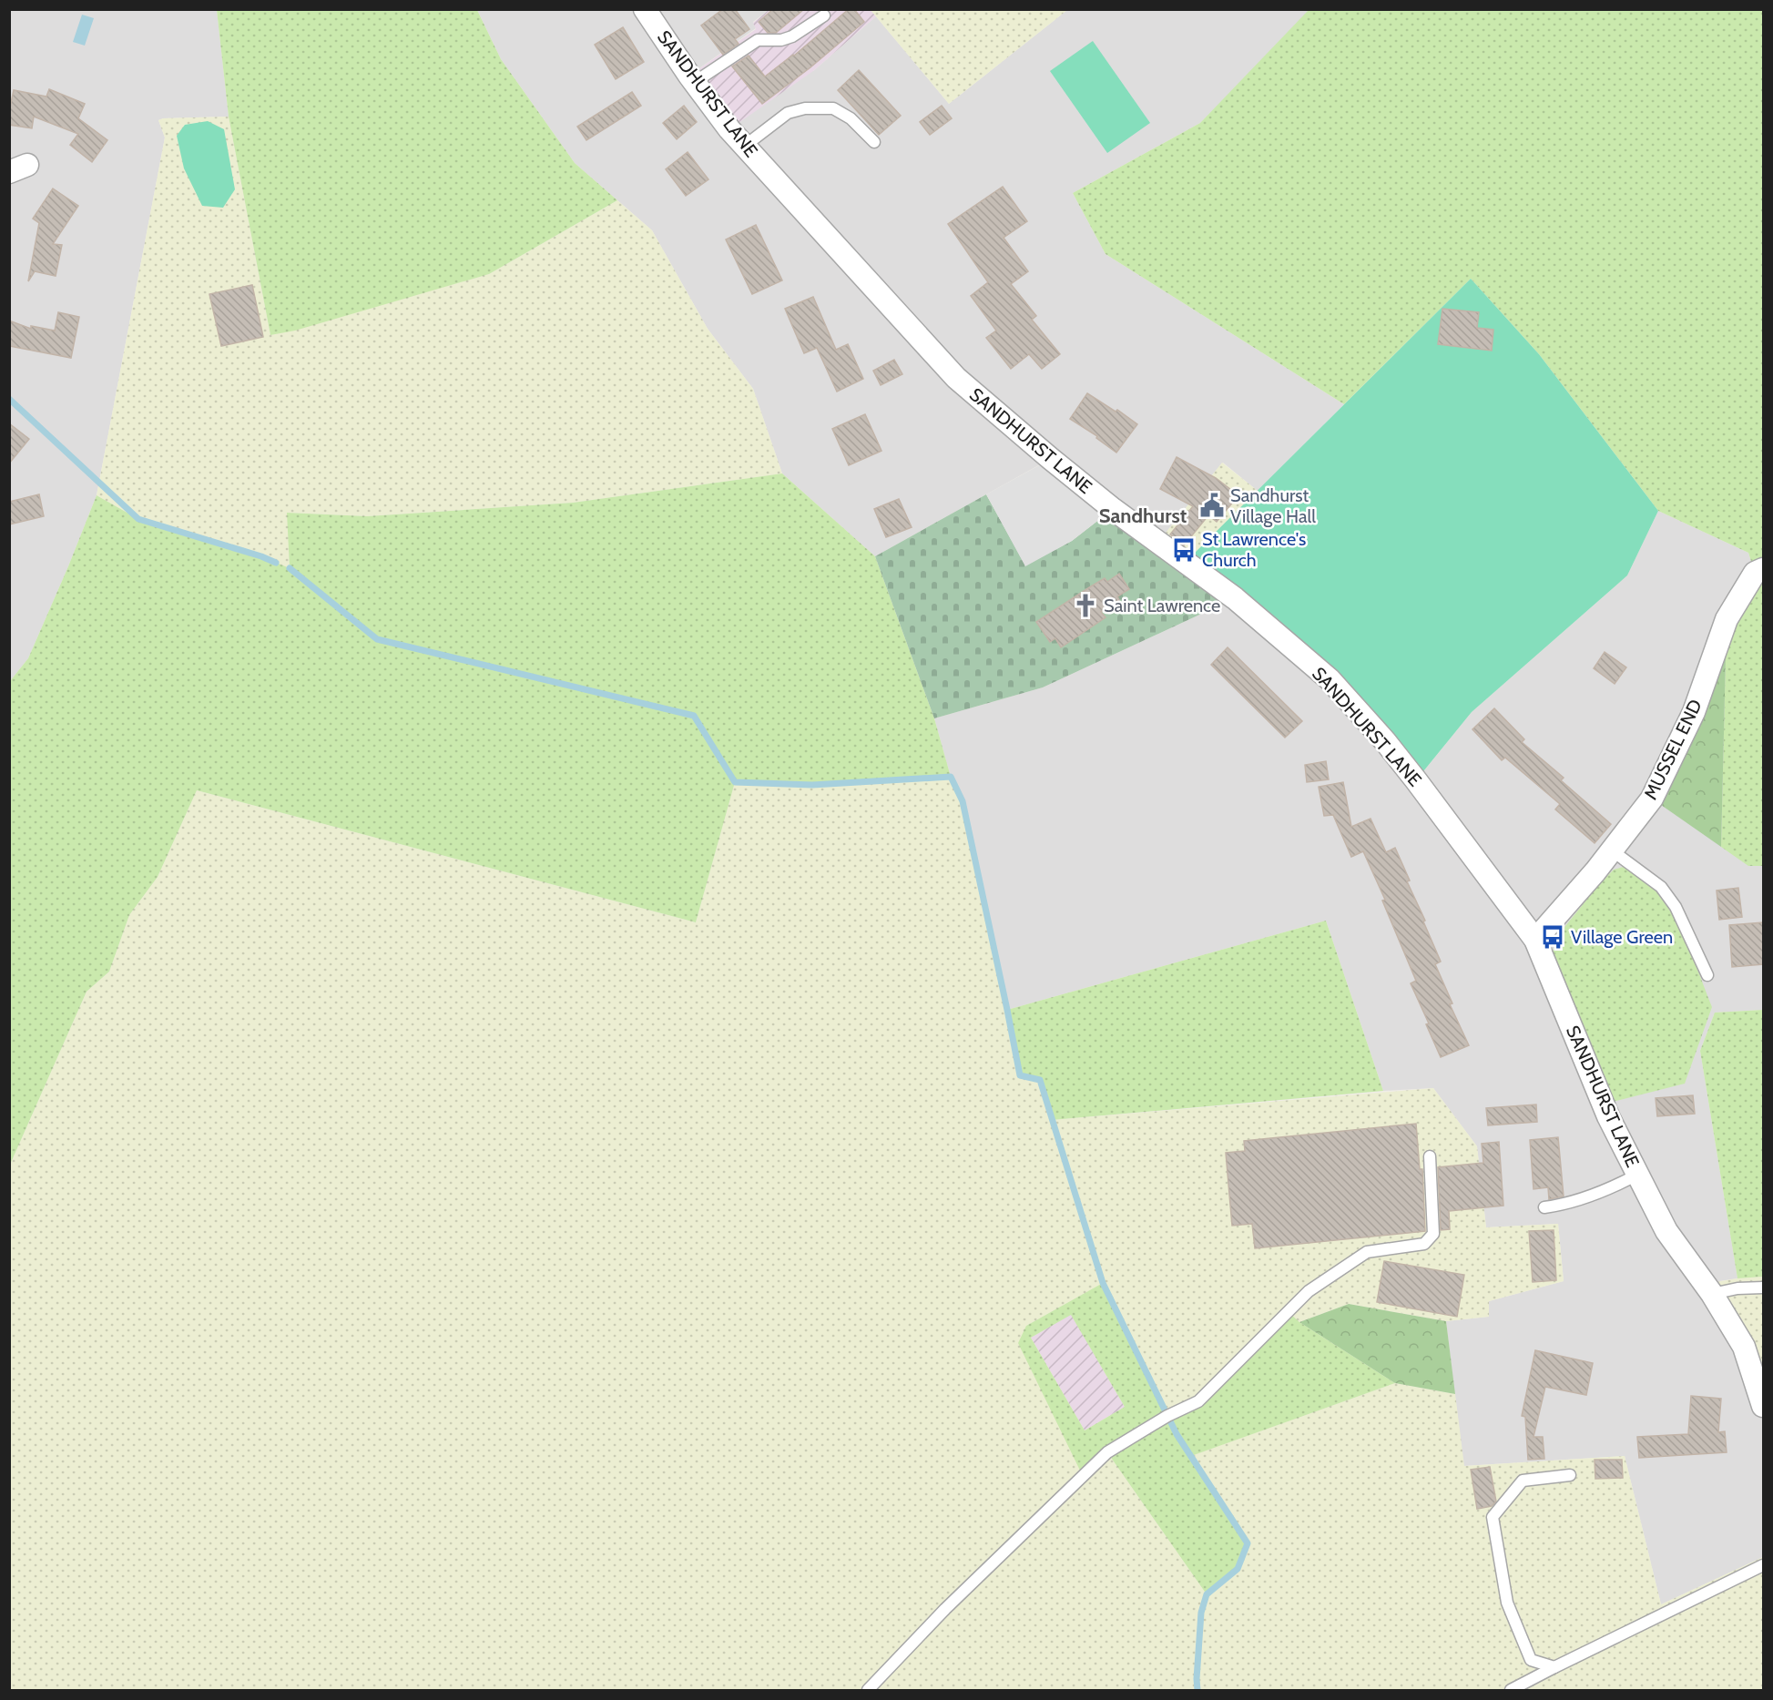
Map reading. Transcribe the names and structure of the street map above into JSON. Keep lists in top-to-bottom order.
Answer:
{
  "streets": {
    "street": ["SANDHURST LANE", "MUSSEL END"]
  },
  "crossings": [
    ["SANDHURST LANE", "MUSSEL END"]
  ],
  "districts": ["Sandhurst"],
  "places": {
    "public building": ["Sandhurst Village Hall"],
    "bus stop": ["St Lawrence's Church", "Village Green"],
    "church": ["Saint Lawrence"]
  }
}
